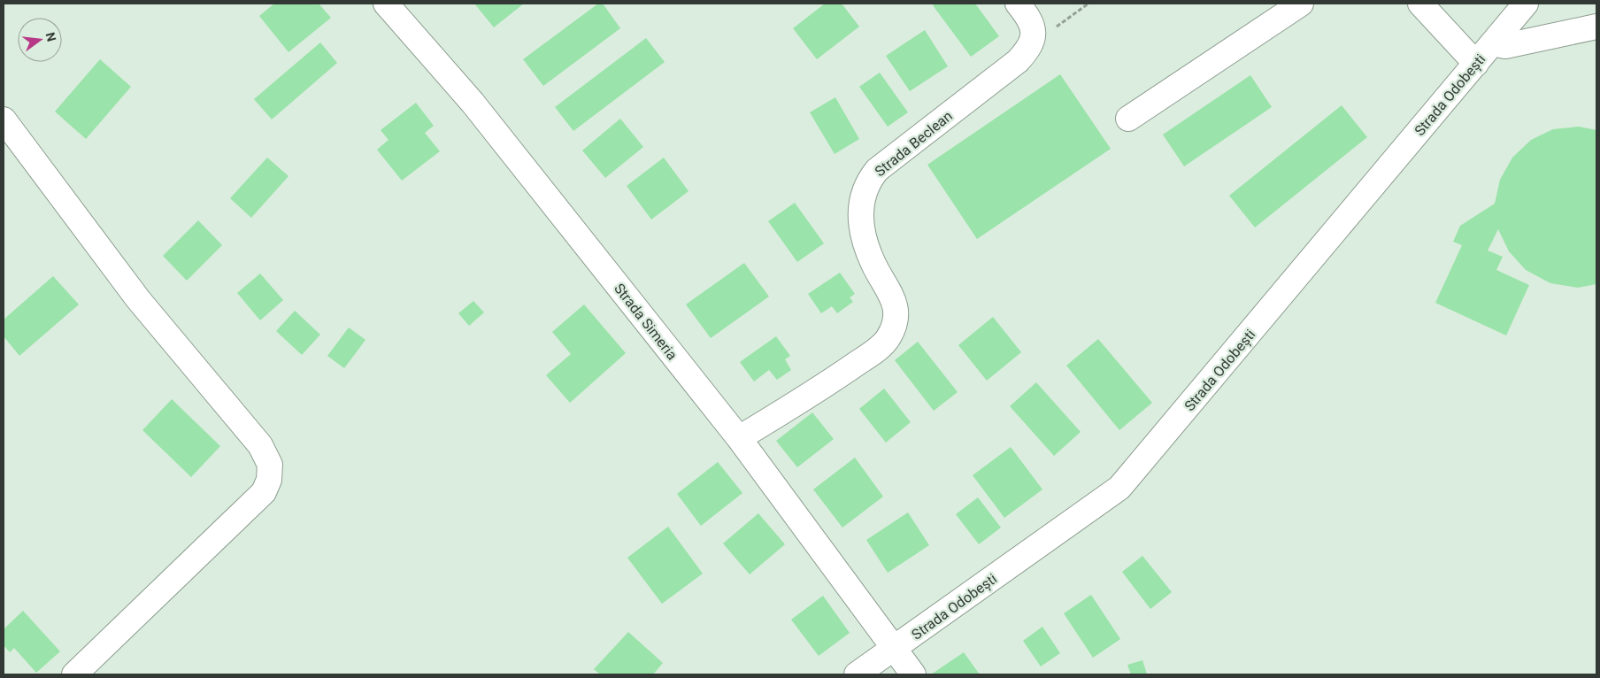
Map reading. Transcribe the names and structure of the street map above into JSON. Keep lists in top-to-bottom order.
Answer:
{
  "streets": {
    "street": ["Strada Odobești", "Strada Beclean", "Strada Simeria"]
  },
  "crossings": [
    ["Strada Odobești", "Strada Simeria"],
    ["Strada Beclean", "Strada Simeria"]
  ],
  "north": "right"
}
